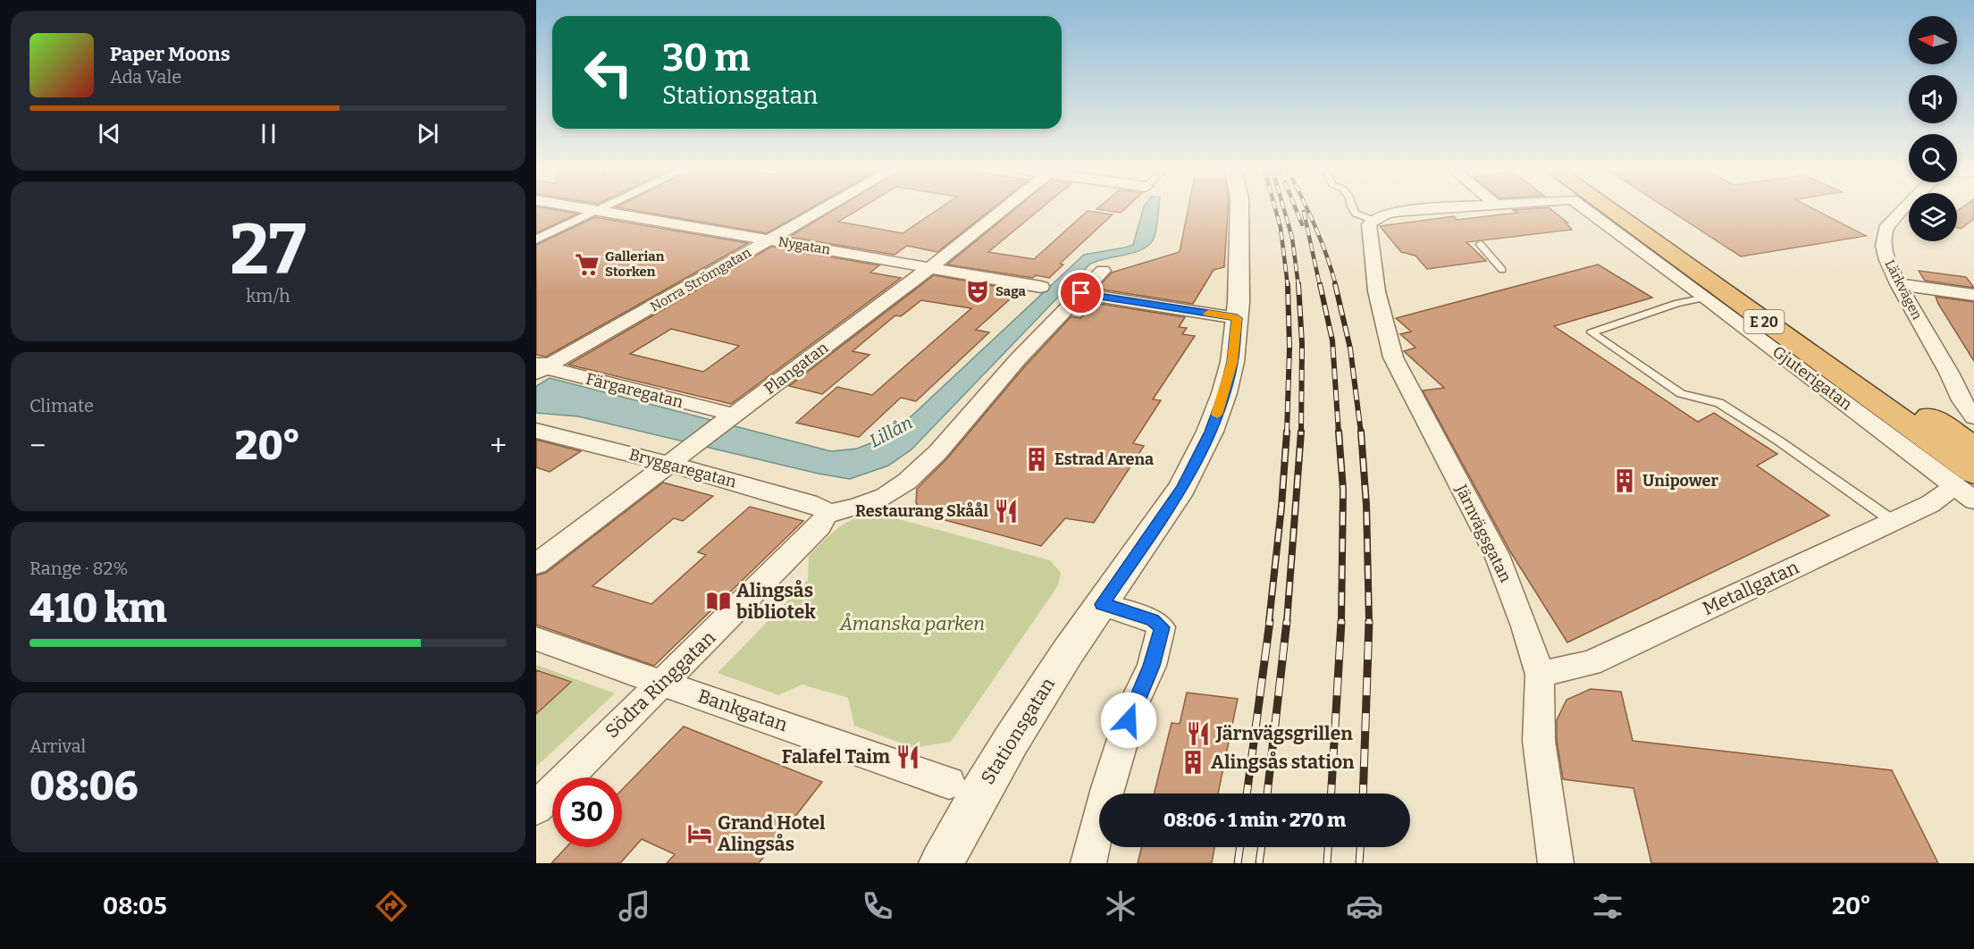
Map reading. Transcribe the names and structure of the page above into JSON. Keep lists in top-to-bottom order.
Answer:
{
  "streets": {
    "highway": ["E 20"],
    "street": [
      "Nygatan",
      "Norra Strömgatan",
      "Lärkvägen",
      "Plangatan",
      "Gjuterigatan",
      "Färgaregatan",
      "Bryggaregatan",
      "Järnvägsgatan",
      "Metallgatan",
      "Södra Ringgatan",
      "Bankgatan",
      "Stationsgatan"
    ]
  },
  "crossings": [
    ["Nygatan", "Norra Strömgatan"],
    ["Nygatan", "Plangatan"],
    ["Norra Strömgatan", "Färgaregatan"],
    ["E 20", "Gjuterigatan"],
    ["E 20", "Metallgatan"],
    ["Plangatan", "Färgaregatan"],
    ["Plangatan", "Bryggaregatan"],
    ["Gjuterigatan", "Metallgatan"],
    ["Bryggaregatan", "Södra Ringgatan"],
    ["Järnvägsgatan", "Metallgatan"],
    ["Södra Ringgatan", "Bankgatan"]
  ],
  "water": ["Lillån"],
  "parks": ["Åmanska parken"],
  "places": {
    "supermarket": ["Gallerian Storken"],
    "theatre": ["Saga"],
    "building": ["Estrad Arena", "Unipower", "Alingsås station"],
    "restaurant": ["Restaurang Skåål", "Järnvägsgrillen", "Falafel Taim"],
    "library": ["Alingsås bibliotek"],
    "hotel": ["Grand Hotel Alingsås"]
  },
  "north": "left",
  "page": {
    "turn": ["30 m", "Stationsgatan"],
    "song": ["Paper Moons", "Ada Vale"],
    "tile": [
      ["27", "km/h"],
      "Climate",
      ["Range · 82%", "410 km"],
      ["Arrival", "08:06"]
    ],
    "heat": ["−", "20°", "+"],
    "limit": "30",
    "trip": "08:06 · 1 min · 270 m",
    "tabs": ["08:05", "20°"]
  }
}
